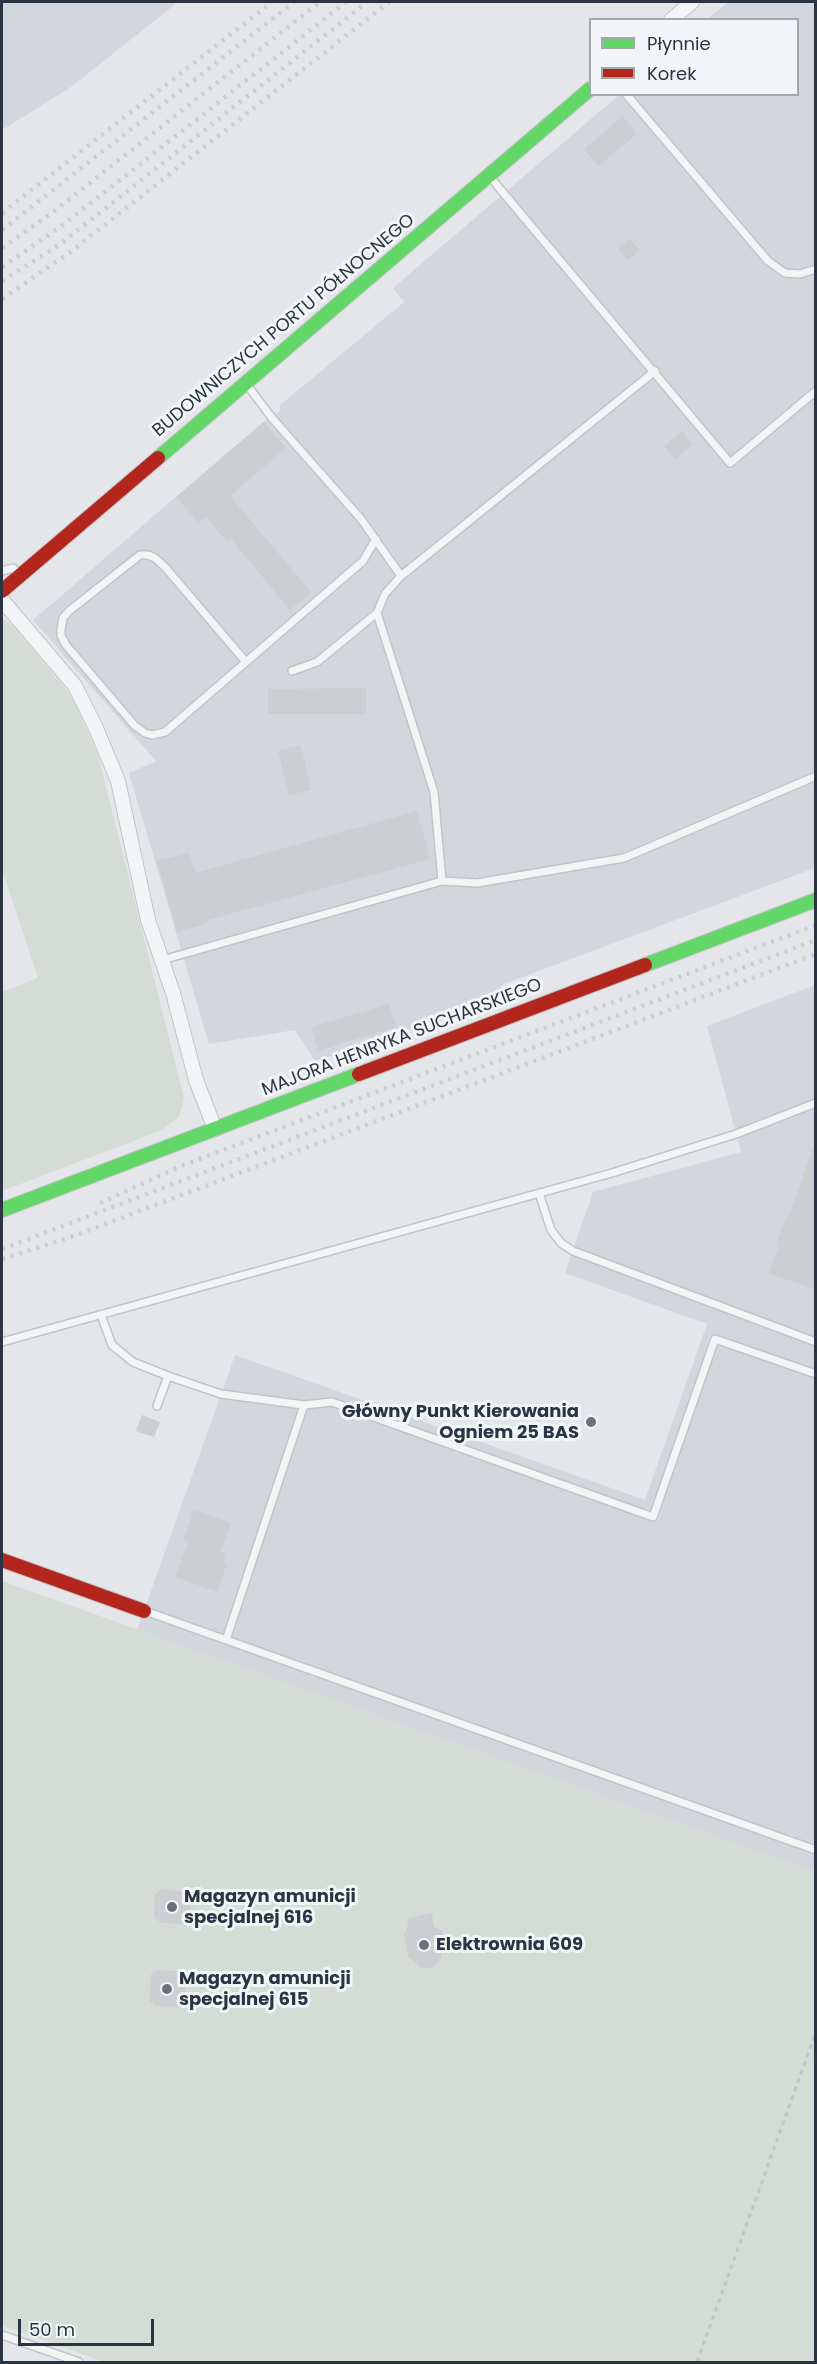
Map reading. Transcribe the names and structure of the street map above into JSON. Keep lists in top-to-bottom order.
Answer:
{
  "streets": {
    "street": ["BUDOWNICZYCH PORTU PÓŁNOCNEGO", "MAJORA HENRYKA SUCHARSKIEGO"]
  },
  "places": [
    "Główny Punkt Kierowania Ogniem 25 BAS",
    "Magazyn amunicji specjalnej 616",
    "Elektrownia 609",
    "Magazyn amunicji specjalnej 615"
  ],
  "legend": ["Płynnie", "Korek"],
  "scale_bar": "50 m"
}
